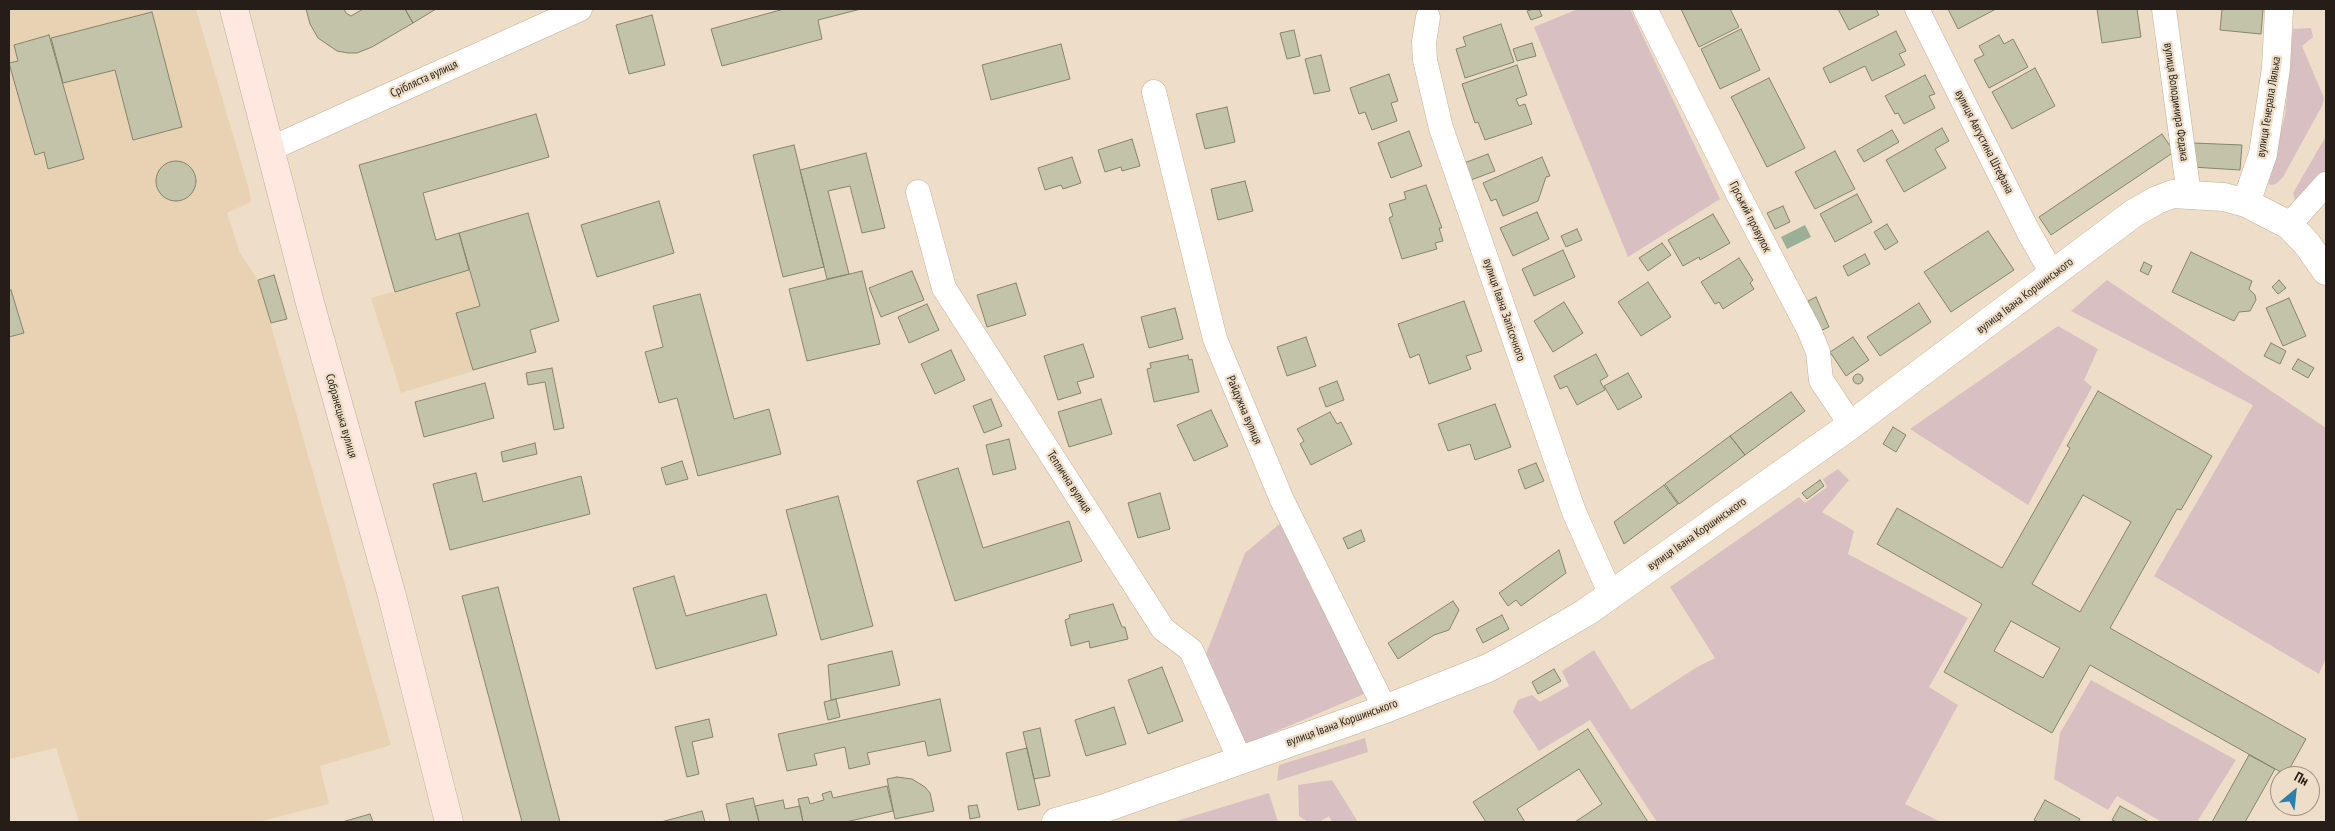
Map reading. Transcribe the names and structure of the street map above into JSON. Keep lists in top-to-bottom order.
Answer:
{
  "streets": {
    "main road": ["Собранецька вулиця"],
    "street": [
      "Срібляста вулиця",
      "вулиця Володимира Федака",
      "вулиця Генерала Лялька",
      "вулиця Августина Штефана",
      "Гірський провулок",
      "вулиця Івана Коршинського",
      "вулиця Івана Запісочного",
      "Райдужна вулиця",
      "Теплична вулиця"
    ]
  },
  "crossings": [
    ["Срібляста вулиця", "Собранецька вулиця"],
    ["вулиця Володимира Федака", "вулиця Івана Коршинського"],
    ["вулиця Генерала Лялька", "вулиця Івана Коршинського"],
    ["вулиця Августина Штефана", "вулиця Івана Коршинського"],
    ["Гірський провулок", "вулиця Івана Коршинського"],
    ["вулиця Івана Коршинського", "вулиця Івана Запісочного"],
    ["вулиця Івана Коршинського", "Райдужна вулиця"],
    ["вулиця Івана Коршинського", "Теплична вулиця"]
  ],
  "north": "top right"
}
